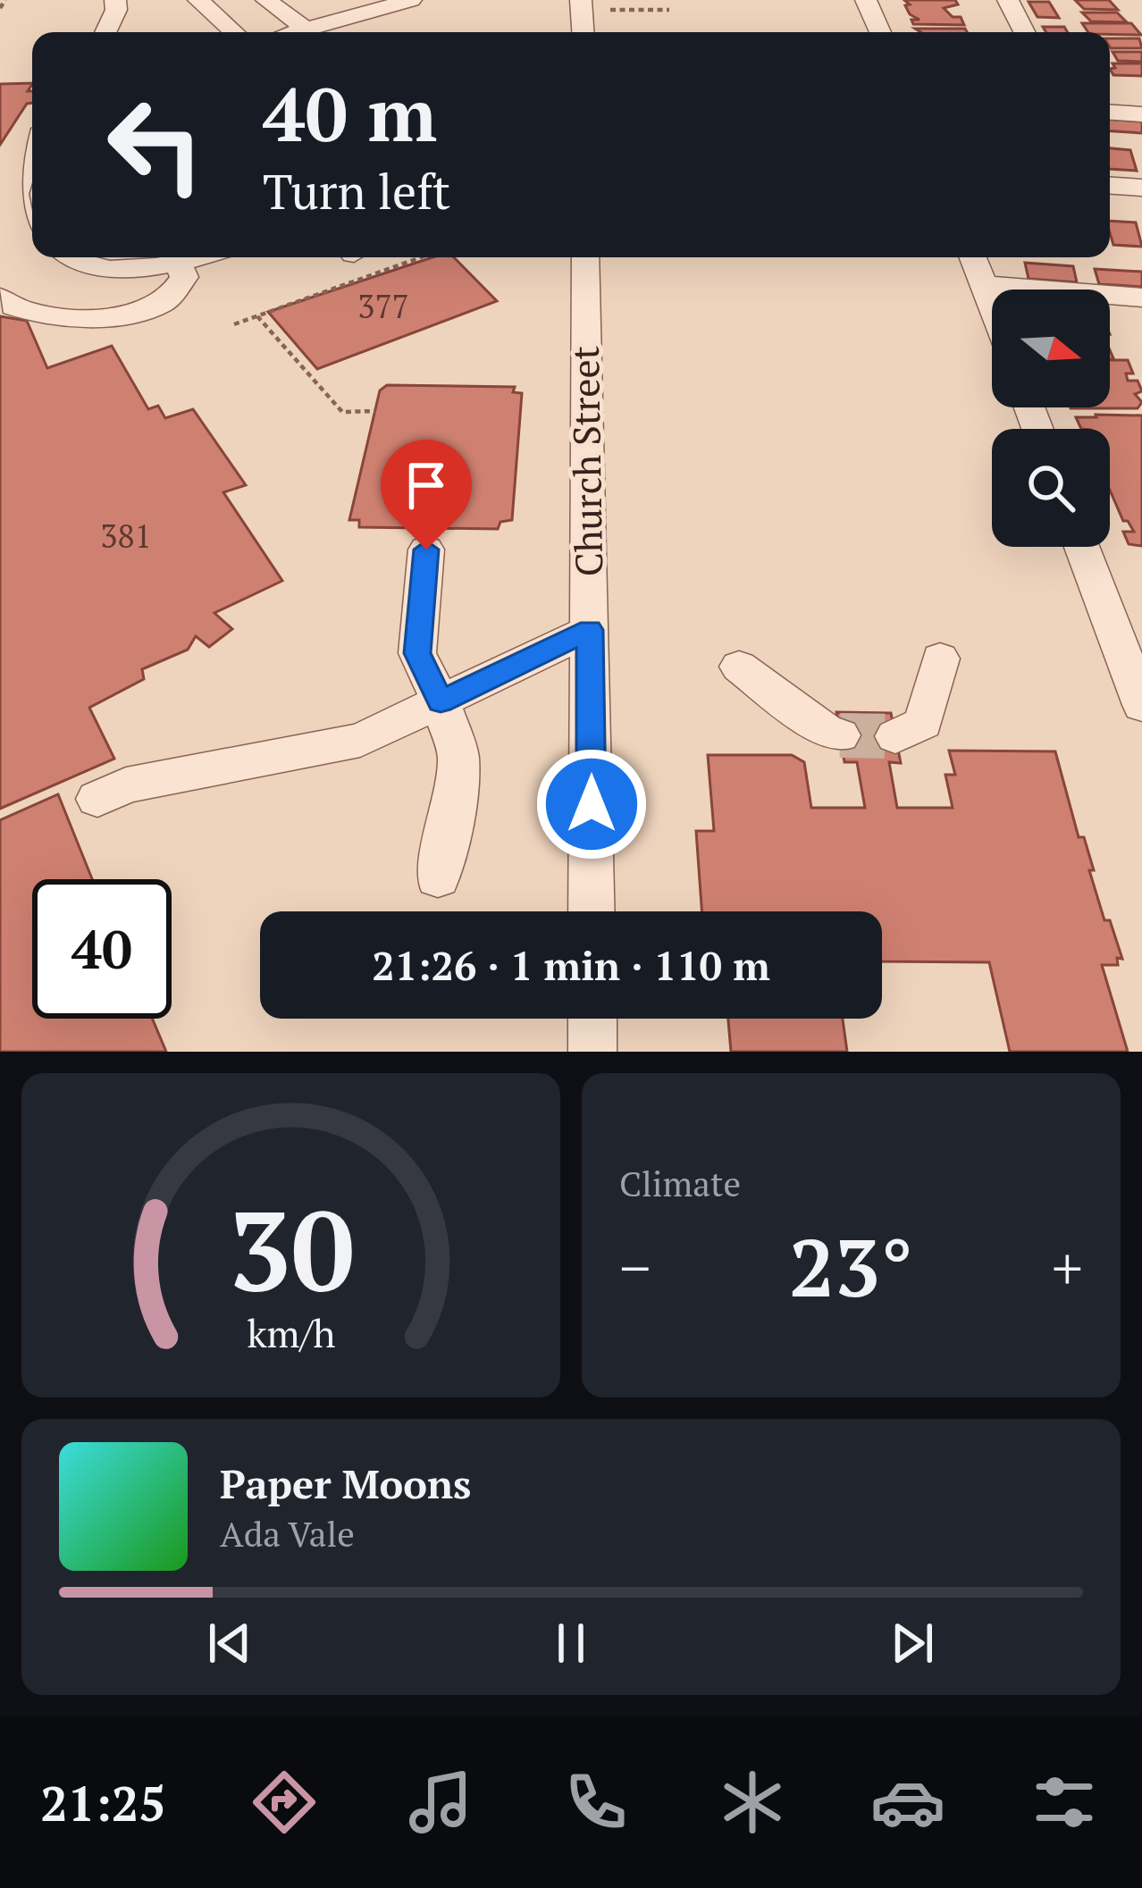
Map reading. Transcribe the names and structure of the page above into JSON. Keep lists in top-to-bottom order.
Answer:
{
  "streets": {
    "street": ["Church Street"]
  },
  "house_numbers": ["377", "381"],
  "north": "right",
  "page": {
    "turn": ["40 m", "Turn left"],
    "limit": "40",
    "trip": "21:26 · 1 min · 110 m",
    "tile": "Climate",
    "heat": ["−", "23°", "+"],
    "song": ["Paper Moons", "Ada Vale"],
    "tabs": "21:25",
    "gauge": ["30", "km/h"]
  }
}
